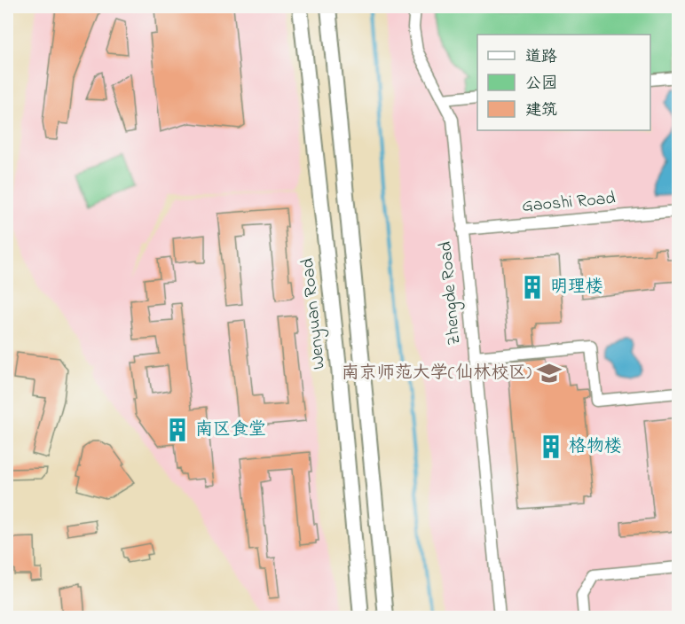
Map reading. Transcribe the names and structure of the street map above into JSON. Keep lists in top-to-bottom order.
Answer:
{
  "streets": {
    "main road": ["Wenyuan Road"],
    "street": ["Gaoshi Road", "Zhengde Road"]
  },
  "crossings": [
    ["Gaoshi Road", "Zhengde Road"]
  ],
  "places": {
    "building": ["明理楼", "南区食堂", "格物楼"],
    "school or university": ["南京师范大学(仙林校区)"]
  },
  "legend": ["道路", "公园", "建筑"]
}
